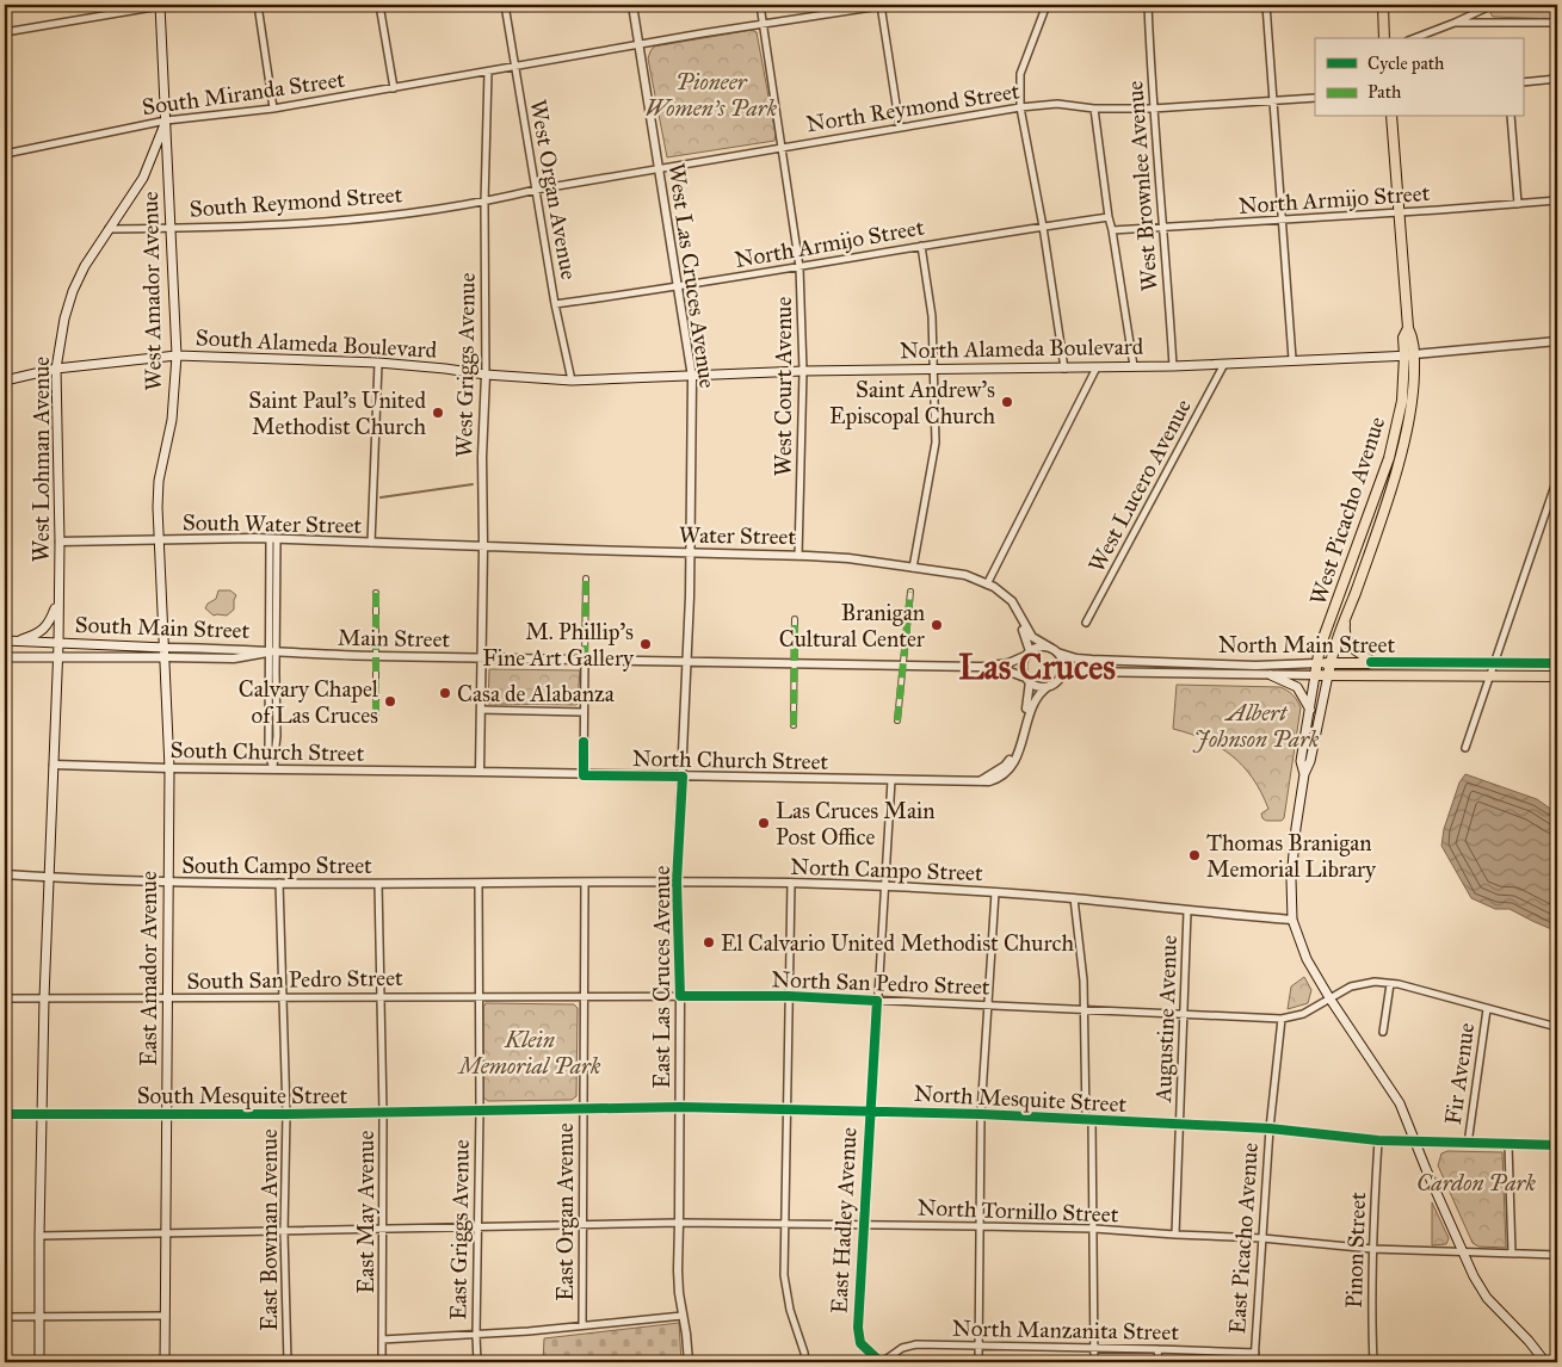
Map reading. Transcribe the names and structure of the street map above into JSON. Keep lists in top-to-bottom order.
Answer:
{
  "streets": {
    "main road": [
      "West Amador Avenue",
      "South Alameda Boulevard",
      "North Alameda Boulevard",
      "West Lohman Avenue",
      "West Picacho Avenue",
      "South Main Street",
      "North Main Street",
      "East Amador Avenue"
    ],
    "street": [
      "South Miranda Street",
      "North Reymond Street",
      "West Brownlee Avenue",
      "West Organ Avenue",
      "North Armijo Street",
      "South Reymond Street",
      "West Las Cruces Avenue",
      "West Griggs Avenue",
      "West Court Avenue",
      "West Lucero Avenue",
      "South Water Street",
      "Water Street",
      "Main Street",
      "South Church Street",
      "North Church Street",
      "South Campo Street",
      "North Campo Street",
      "East Las Cruces Avenue",
      "South San Pedro Street",
      "North San Pedro Street",
      "Augustine Avenue",
      "Fir Avenue",
      "South Mesquite Street",
      "North Mesquite Street",
      "North Tornillo Street",
      "East May Avenue",
      "East Organ Avenue",
      "East Hadley Avenue",
      "East Bowman Avenue",
      "East Griggs Avenue",
      "East Picacho Avenue",
      "Pinon Street",
      "North Manzanita Street"
    ]
  },
  "crossings": [
    ["South Miranda Street", "West Organ Avenue"],
    ["South Miranda Street", "West Las Cruces Avenue"],
    ["South Miranda Street", "West Amador Avenue"],
    ["South Miranda Street", "West Griggs Avenue"],
    ["South Miranda Street", "West Court Avenue"],
    ["South Miranda Street", "West Lohman Avenue"],
    ["North Reymond Street", "West Brownlee Avenue"],
    ["North Reymond Street", "West Organ Avenue"],
    ["North Reymond Street", "South Reymond Street"],
    ["North Reymond Street", "West Las Cruces Avenue"],
    ["North Reymond Street", "West Griggs Avenue"],
    ["North Reymond Street", "West Court Avenue"],
    ["West Brownlee Avenue", "North Armijo Street"],
    ["West Brownlee Avenue", "North Alameda Boulevard"],
    ["West Organ Avenue", "North Armijo Street"],
    ["West Organ Avenue", "North Alameda Boulevard"],
    ["North Armijo Street", "West Las Cruces Avenue"],
    ["North Armijo Street", "West Court Avenue"],
    ["North Armijo Street", "West Picacho Avenue"],
    ["South Reymond Street", "West Amador Avenue"],
    ["South Reymond Street", "West Griggs Avenue"],
    ["South Reymond Street", "West Lohman Avenue"],
    ["West Las Cruces Avenue", "North Alameda Boulevard"],
    ["West Las Cruces Avenue", "Water Street"],
    ["West Las Cruces Avenue", "Main Street"],
    ["West Las Cruces Avenue", "East Las Cruces Avenue"],
    ["West Amador Avenue", "South Alameda Boulevard"],
    ["West Amador Avenue", "West Lohman Avenue"],
    ["West Amador Avenue", "South Water Street"],
    ["West Amador Avenue", "South Main Street"],
    ["West Amador Avenue", "East Amador Avenue"],
    ["South Alameda Boulevard", "North Alameda Boulevard"],
    ["South Alameda Boulevard", "West Griggs Avenue"],
    ["South Alameda Boulevard", "West Lohman Avenue"],
    ["North Alameda Boulevard", "West Griggs Avenue"],
    ["North Alameda Boulevard", "West Court Avenue"],
    ["North Alameda Boulevard", "West Lucero Avenue"],
    ["North Alameda Boulevard", "West Picacho Avenue"],
    ["West Griggs Avenue", "South Water Street"],
    ["West Griggs Avenue", "Water Street"],
    ["West Griggs Avenue", "Main Street"],
    ["West Court Avenue", "Water Street"],
    ["West Lohman Avenue", "South Water Street"],
    ["West Lohman Avenue", "South Main Street"],
    ["West Lohman Avenue", "South Church Street"],
    ["West Lohman Avenue", "South Campo Street"],
    ["West Lohman Avenue", "South San Pedro Street"],
    ["West Lohman Avenue", "South Mesquite Street"],
    ["West Lohman Avenue", "North Tornillo Street"],
    ["West Picacho Avenue", "North Main Street"],
    ["South Water Street", "Water Street"],
    ["Water Street", "Main Street"],
    ["Water Street", "North Main Street"],
    ["Water Street", "North Church Street"],
    ["South Main Street", "Main Street"],
    ["South Main Street", "East Amador Avenue"],
    ["Main Street", "North Main Street"],
    ["Main Street", "North Church Street"],
    ["Main Street", "East Las Cruces Avenue"],
    ["North Main Street", "North Church Street"],
    ["South Church Street", "North Church Street"],
    ["South Church Street", "East Amador Avenue"],
    ["North Church Street", "East Las Cruces Avenue"],
    ["North Church Street", "East Hadley Avenue"],
    ["South Campo Street", "North Campo Street"],
    ["South Campo Street", "East Amador Avenue"],
    ["South Campo Street", "East May Avenue"],
    ["South Campo Street", "East Bowman Avenue"],
    ["South Campo Street", "East Griggs Avenue"],
    ["North Campo Street", "East Las Cruces Avenue"],
    ["North Campo Street", "Augustine Avenue"],
    ["North Campo Street", "East Organ Avenue"],
    ["North Campo Street", "East Hadley Avenue"],
    ["North Campo Street", "East Griggs Avenue"],
    ["East Amador Avenue", "South San Pedro Street"],
    ["East Amador Avenue", "South Mesquite Street"],
    ["East Amador Avenue", "North Tornillo Street"],
    ["East Las Cruces Avenue", "North San Pedro Street"],
    ["East Las Cruces Avenue", "North Mesquite Street"],
    ["East Las Cruces Avenue", "North Tornillo Street"],
    ["South San Pedro Street", "North San Pedro Street"],
    ["South San Pedro Street", "East May Avenue"],
    ["South San Pedro Street", "East Bowman Avenue"],
    ["South San Pedro Street", "East Griggs Avenue"],
    ["North San Pedro Street", "Augustine Avenue"],
    ["North San Pedro Street", "East Organ Avenue"],
    ["North San Pedro Street", "East Hadley Avenue"],
    ["North San Pedro Street", "East Griggs Avenue"],
    ["North San Pedro Street", "East Picacho Avenue"],
    ["Augustine Avenue", "North Mesquite Street"],
    ["Augustine Avenue", "North Tornillo Street"],
    ["Fir Avenue", "North Mesquite Street"],
    ["South Mesquite Street", "North Mesquite Street"],
    ["South Mesquite Street", "East May Avenue"],
    ["South Mesquite Street", "East Bowman Avenue"],
    ["South Mesquite Street", "East Griggs Avenue"],
    ["North Mesquite Street", "East Organ Avenue"],
    ["North Mesquite Street", "East Hadley Avenue"],
    ["North Mesquite Street", "East Griggs Avenue"],
    ["North Mesquite Street", "East Picacho Avenue"],
    ["North Mesquite Street", "Pinon Street"],
    ["North Tornillo Street", "East May Avenue"],
    ["North Tornillo Street", "East Organ Avenue"],
    ["North Tornillo Street", "East Hadley Avenue"],
    ["North Tornillo Street", "East Bowman Avenue"],
    ["North Tornillo Street", "East Griggs Avenue"],
    ["North Tornillo Street", "East Picacho Avenue"],
    ["North Tornillo Street", "Pinon Street"],
    ["East Hadley Avenue", "North Manzanita Street"],
    ["East Picacho Avenue", "North Manzanita Street"]
  ],
  "districts": ["Las Cruces"],
  "parks": [
    "Pioneer Women's Park",
    "Albert Johnson Park",
    "Klein Memorial Park",
    "Cardon Park"
  ],
  "places": [
    "Saint Andrew's Episcopal Church",
    "Saint Paul's United Methodist Church",
    "Branigan Cultural Center",
    "M. Phillip's Fine Art Gallery",
    "Casa de Alabanza",
    "Calvary Chapel of Las Cruces",
    "Las Cruces Main Post Office",
    "Thomas Branigan Memorial Library",
    "El Calvario United Methodist Church"
  ],
  "legend": ["Cycle path", "Path"]
}
